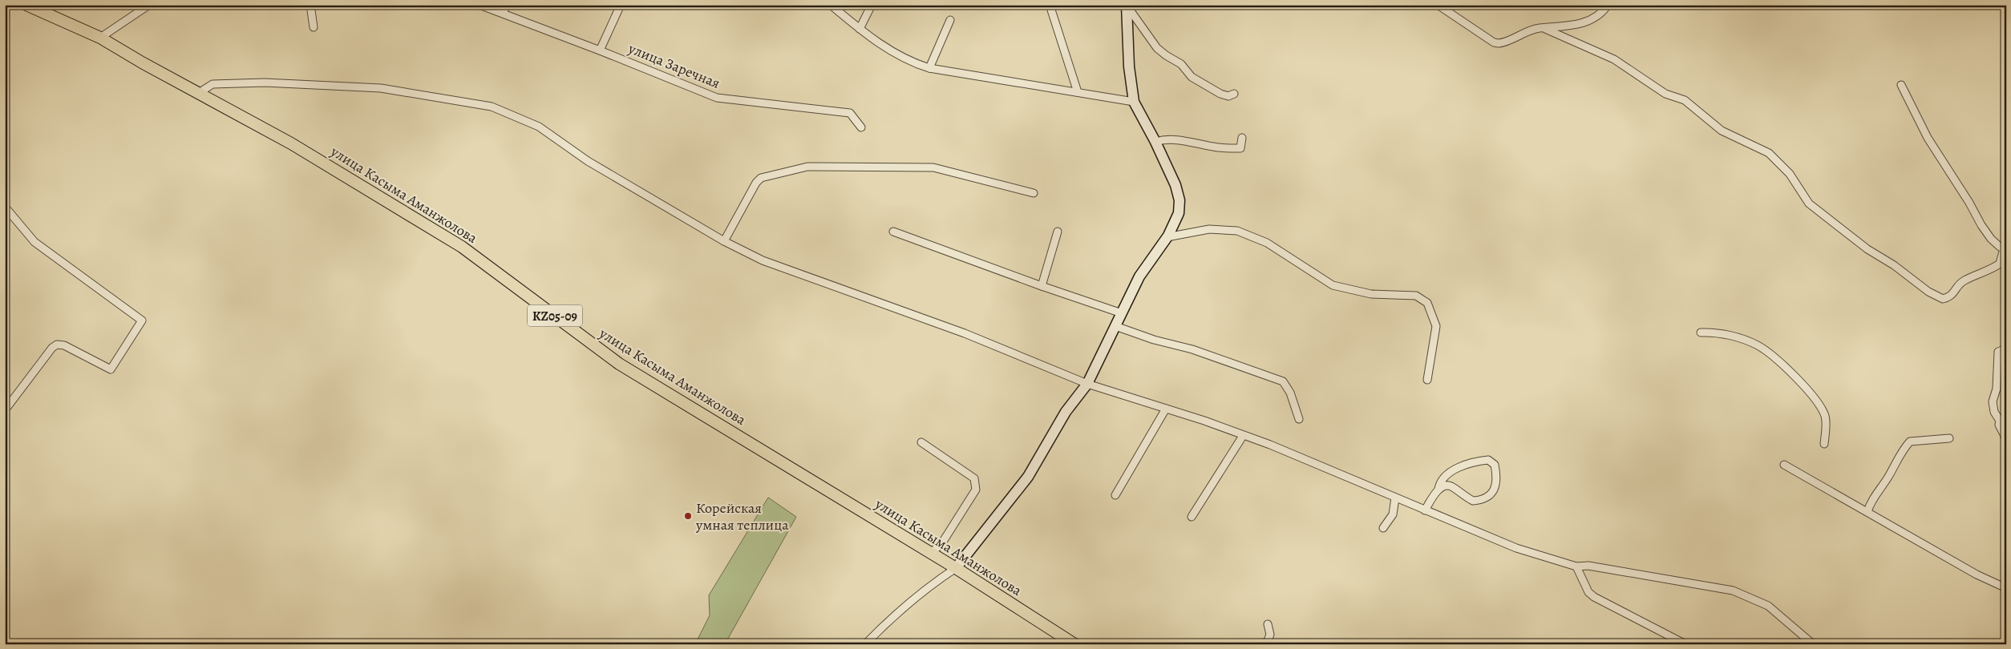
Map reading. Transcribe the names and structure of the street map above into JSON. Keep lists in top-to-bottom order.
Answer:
{
  "streets": {
    "main road": ["улица Касыма Аманжолова", "KZ05-09"],
    "street": ["улица Заречная"]
  },
  "places": ["Корейская умная теплица"]
}
